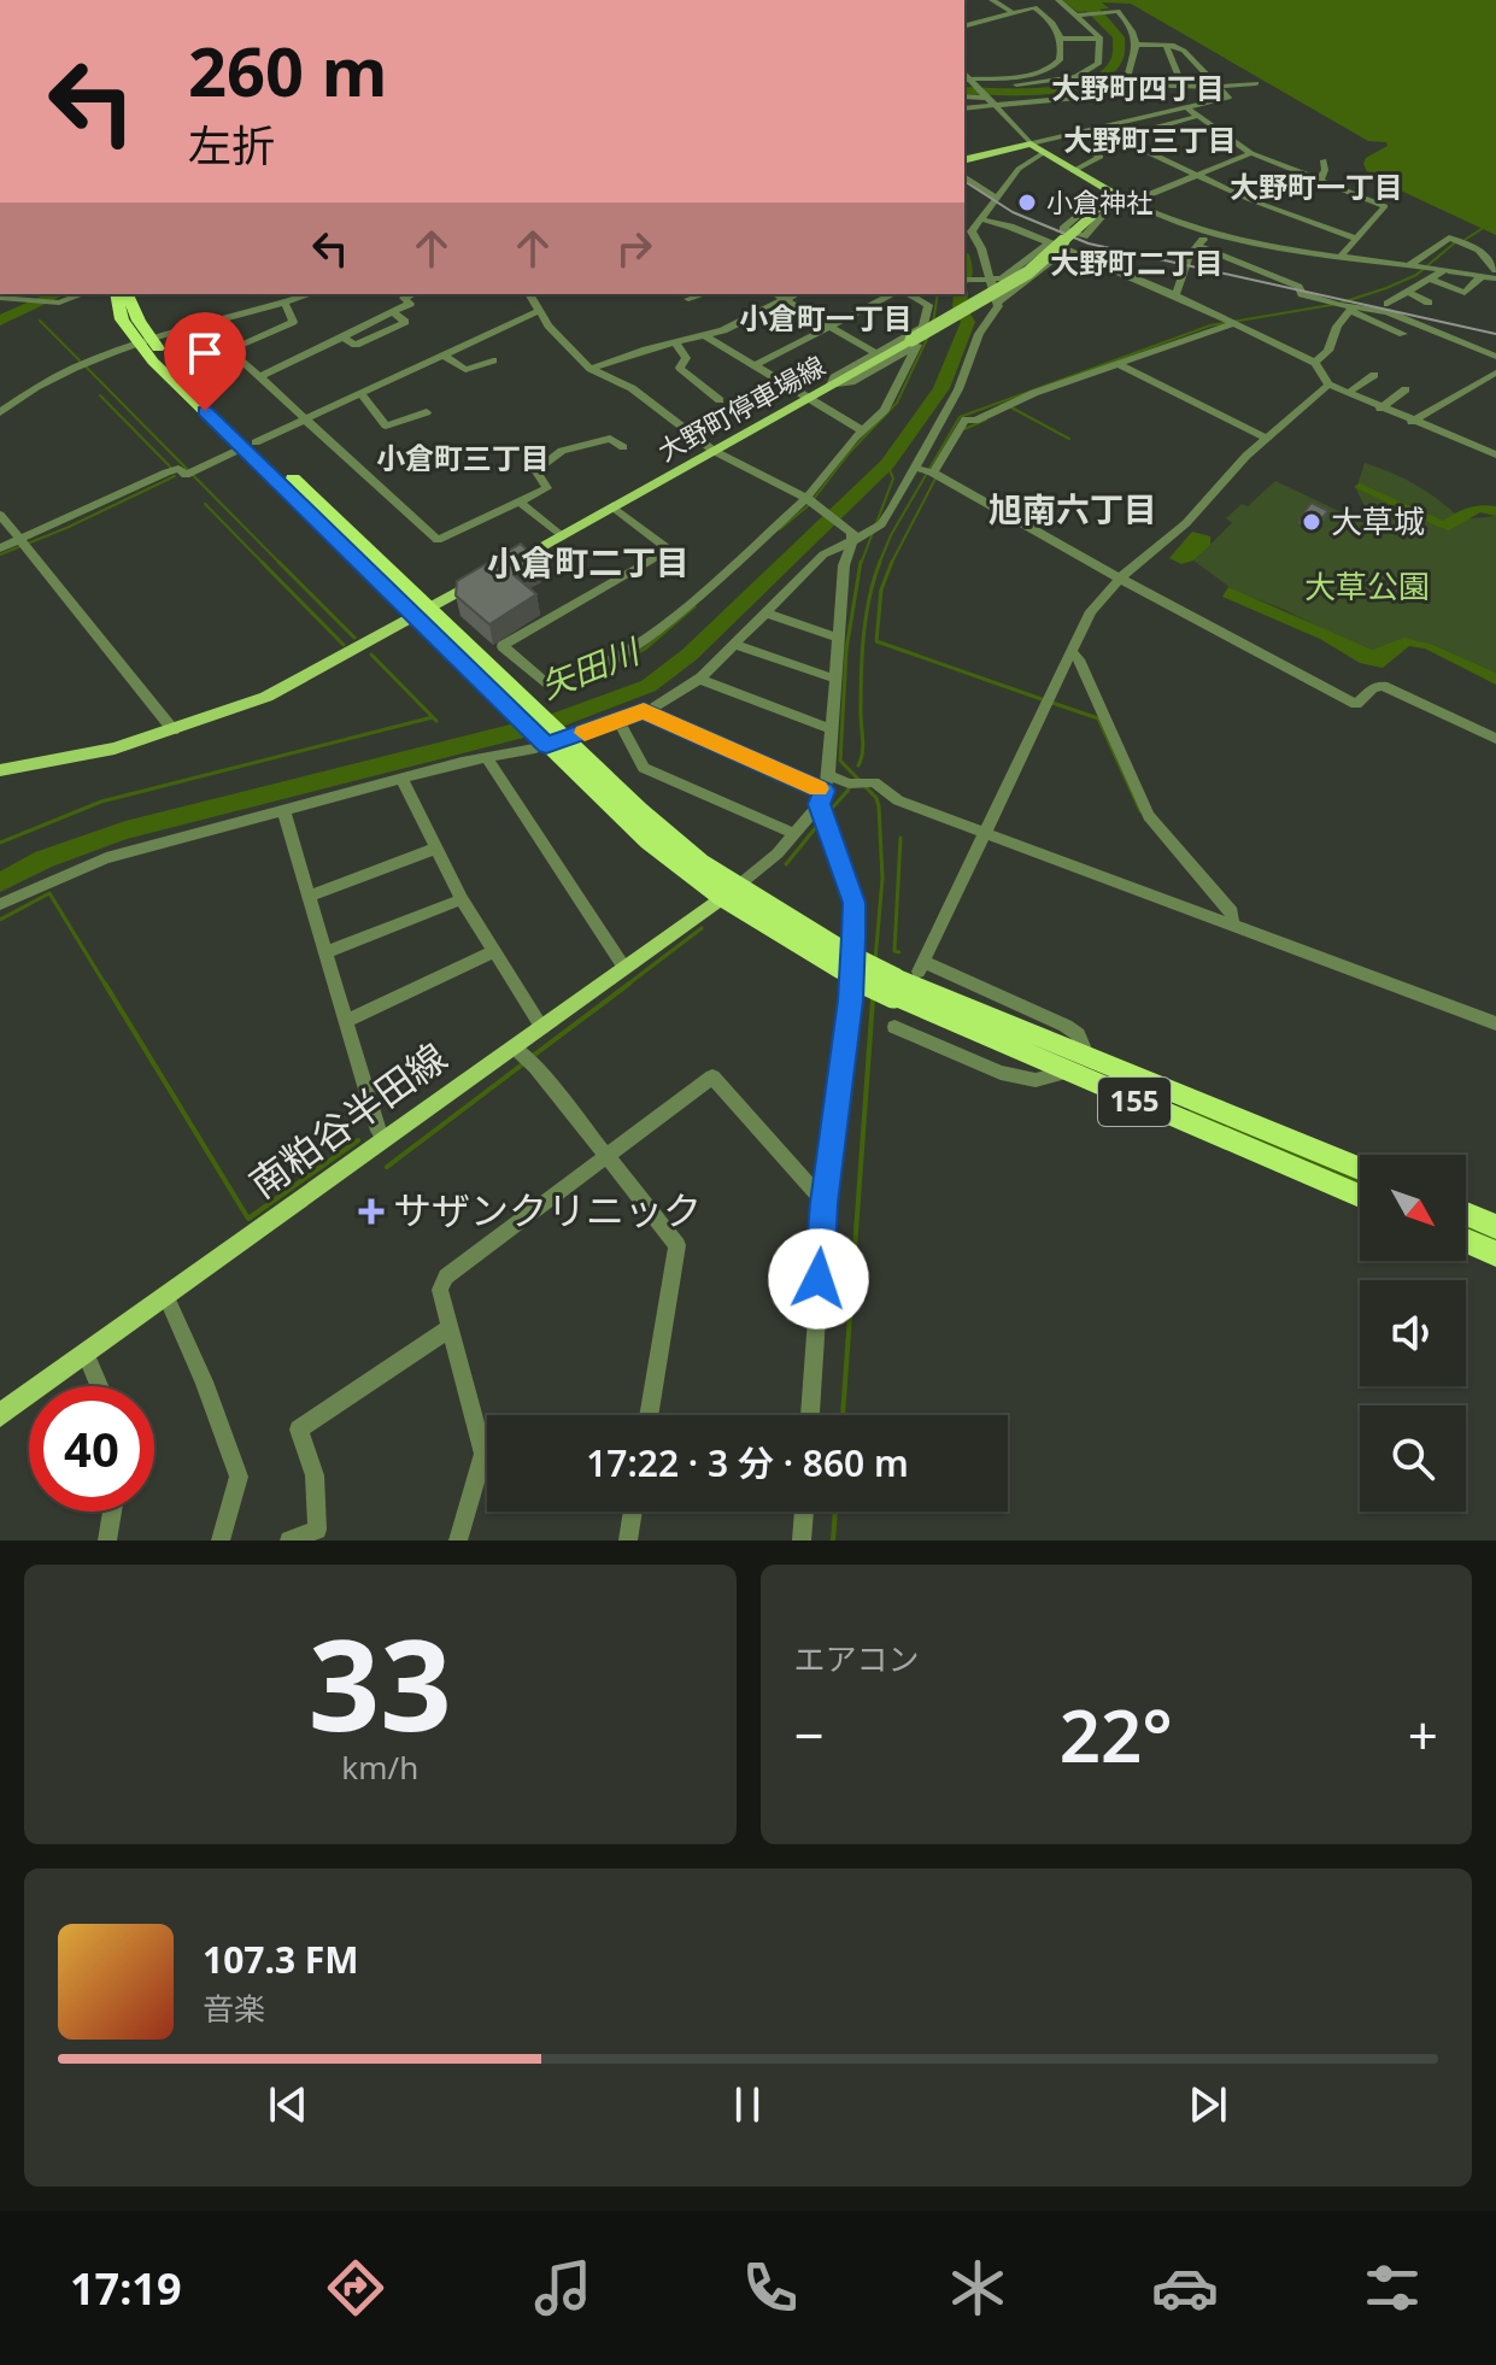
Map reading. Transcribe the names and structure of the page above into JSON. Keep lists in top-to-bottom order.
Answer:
{
  "streets": {
    "highway": ["155"],
    "main road": ["大野町停車場線", "南粕谷半田線"]
  },
  "crossings": [
    ["155", "南粕谷半田線"]
  ],
  "districts": [
    "大野町四丁目",
    "大野町三丁目",
    "大野町一丁目",
    "大野町二丁目",
    "小倉町一丁目",
    "小倉町三丁目",
    "旭南六丁目",
    "小倉町二丁目"
  ],
  "water": ["矢田川"],
  "parks": ["大草公園"],
  "places": {
    "other": ["小倉神社", "大草城"],
    "health": ["サザンクリニック"]
  },
  "north": "bottom right",
  "page": {
    "turn": ["260 m", "左折"],
    "limit": "40",
    "trip": "17:22 · 3 分 · 860 m",
    "tile": [
      ["33", "km/h"],
      "エアコン"
    ],
    "heat": ["−", "22°", "+"],
    "song": ["107.3 FM", "音楽"],
    "tabs": "17:19"
  }
}
